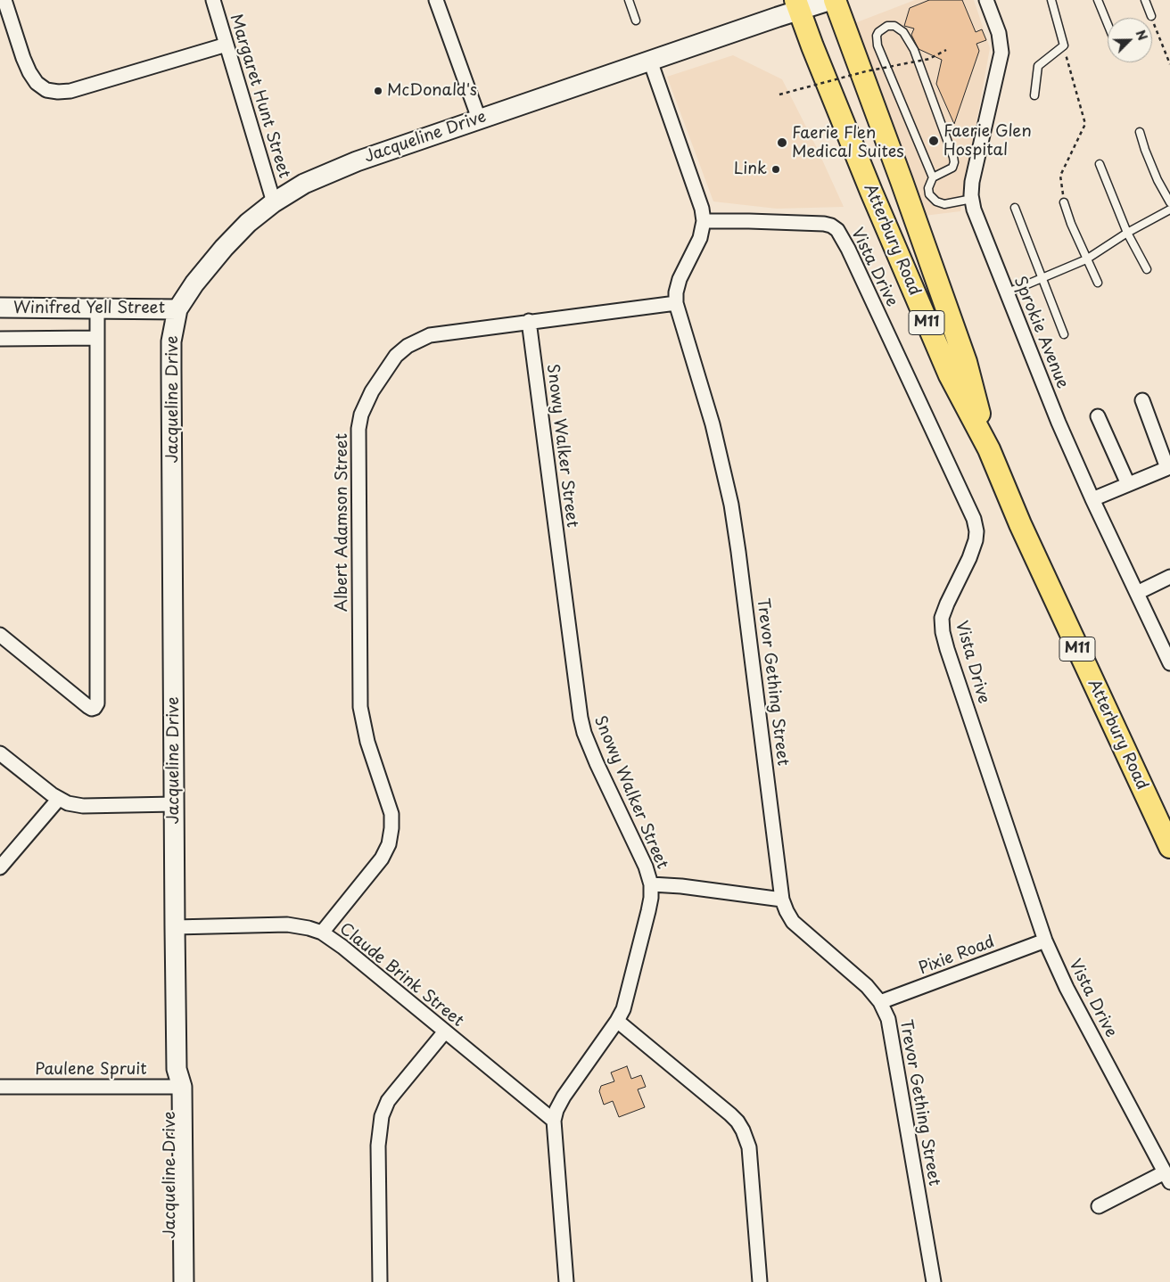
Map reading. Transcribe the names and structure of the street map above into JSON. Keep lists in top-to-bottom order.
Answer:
{
  "streets": {
    "main road": ["Atterbury Road", "M11"],
    "street": [
      "Margaret Hunt Street",
      "Jacqueline Drive",
      "Vista Drive",
      "Winifred Yell Street",
      "Sprokie Avenue",
      "Snowy Walker Street",
      "Albert Adamson Street",
      "Trevor Gething Street",
      "Pixie Road",
      "Claude Brink Street",
      "Paulene Spruit"
    ]
  },
  "crossings": [
    ["Margaret Hunt Street", "Jacqueline Drive"],
    ["Jacqueline Drive", "Atterbury Road"],
    ["Jacqueline Drive", "Winifred Yell Street"],
    ["Jacqueline Drive", "Trevor Gething Street"],
    ["Jacqueline Drive", "Claude Brink Street"],
    ["Jacqueline Drive", "Paulene Spruit"],
    ["Vista Drive", "Trevor Gething Street"],
    ["Vista Drive", "Pixie Road"],
    ["Snowy Walker Street", "Albert Adamson Street"],
    ["Snowy Walker Street", "Claude Brink Street"],
    ["Albert Adamson Street", "Trevor Gething Street"],
    ["Albert Adamson Street", "Claude Brink Street"],
    ["Trevor Gething Street", "Pixie Road"]
  ],
  "places": [
    "McDonald's",
    "Faerie Glen Hospital",
    "Faerie Flen Medical Suites",
    "Link"
  ],
  "north": "top right"
}
